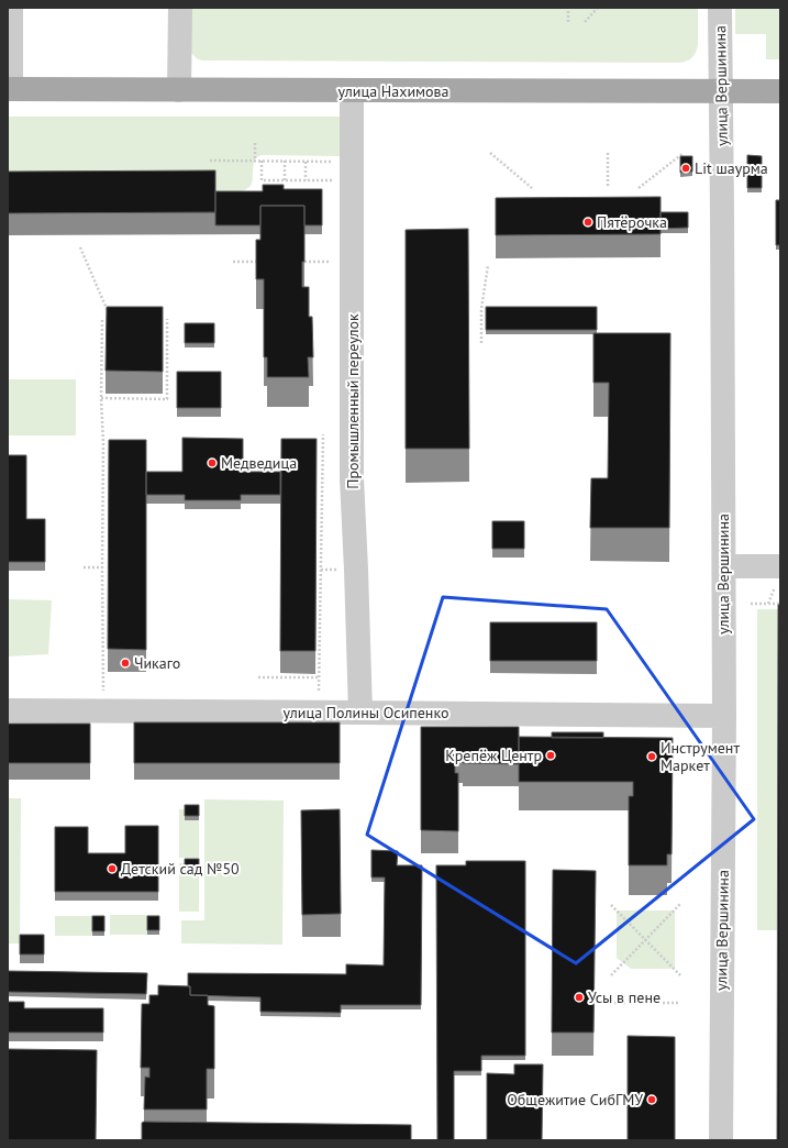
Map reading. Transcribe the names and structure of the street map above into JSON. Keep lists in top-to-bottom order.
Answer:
{
  "streets": {
    "main road": ["улица Нахимова"],
    "street": ["улица Вершинина", "Промышленный переулок", "улица Полины Осипенко"]
  },
  "crossings": [
    ["улица Вершинина", "улица Нахимова"],
    ["улица Вершинина", "улица Полины Осипенко"],
    ["улица Нахимова", "Промышленный переулок"],
    ["Промышленный переулок", "улица Полины Осипенко"]
  ],
  "places": [
    "Lit шаурма",
    "Пятёрочка",
    "Медведица",
    "Чикаго",
    "Крепёж Центр",
    "Инструмент Маркет",
    "Детский сад №50",
    "Усы в пене",
    "Общежитие СибГМУ"
  ]
}
